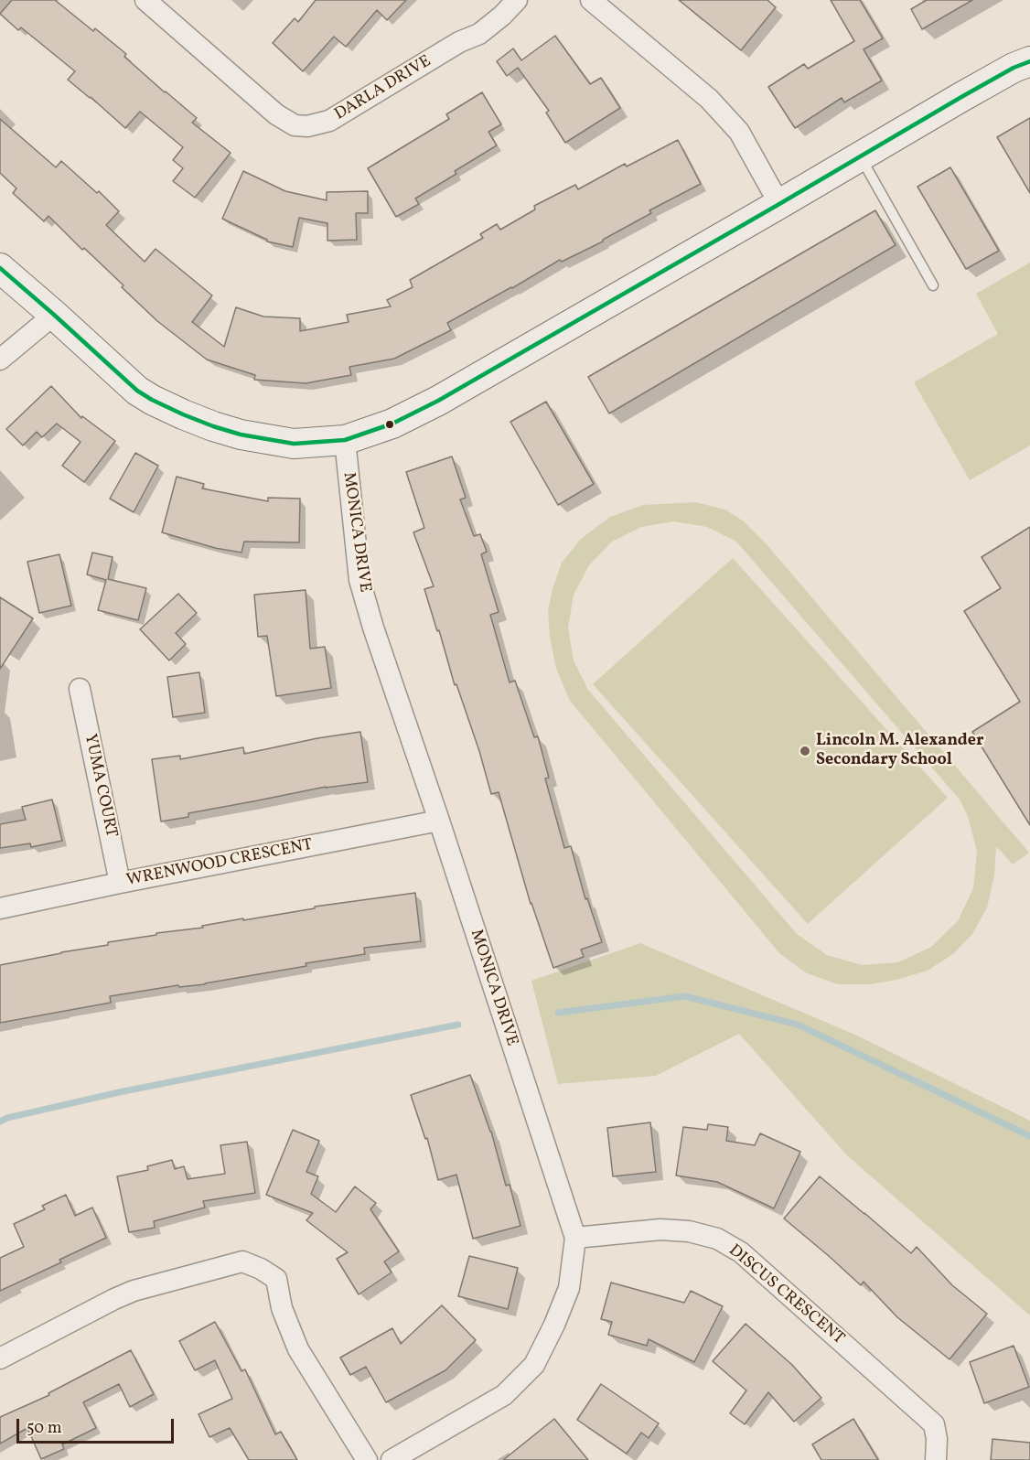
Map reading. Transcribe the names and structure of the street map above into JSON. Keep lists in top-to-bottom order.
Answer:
{
  "streets": {
    "street": [
      "DARLA DRIVE",
      "MONICA DRIVE",
      "YUMA COURT",
      "WRENWOOD CRESCENT",
      "DISCUS CRESCENT"
    ]
  },
  "crossings": [
    ["MONICA DRIVE", "WRENWOOD CRESCENT"],
    ["MONICA DRIVE", "DISCUS CRESCENT"],
    ["YUMA COURT", "WRENWOOD CRESCENT"]
  ],
  "places": ["Lincoln M. Alexander Secondary School"],
  "scale_bar": "50 m"
}
